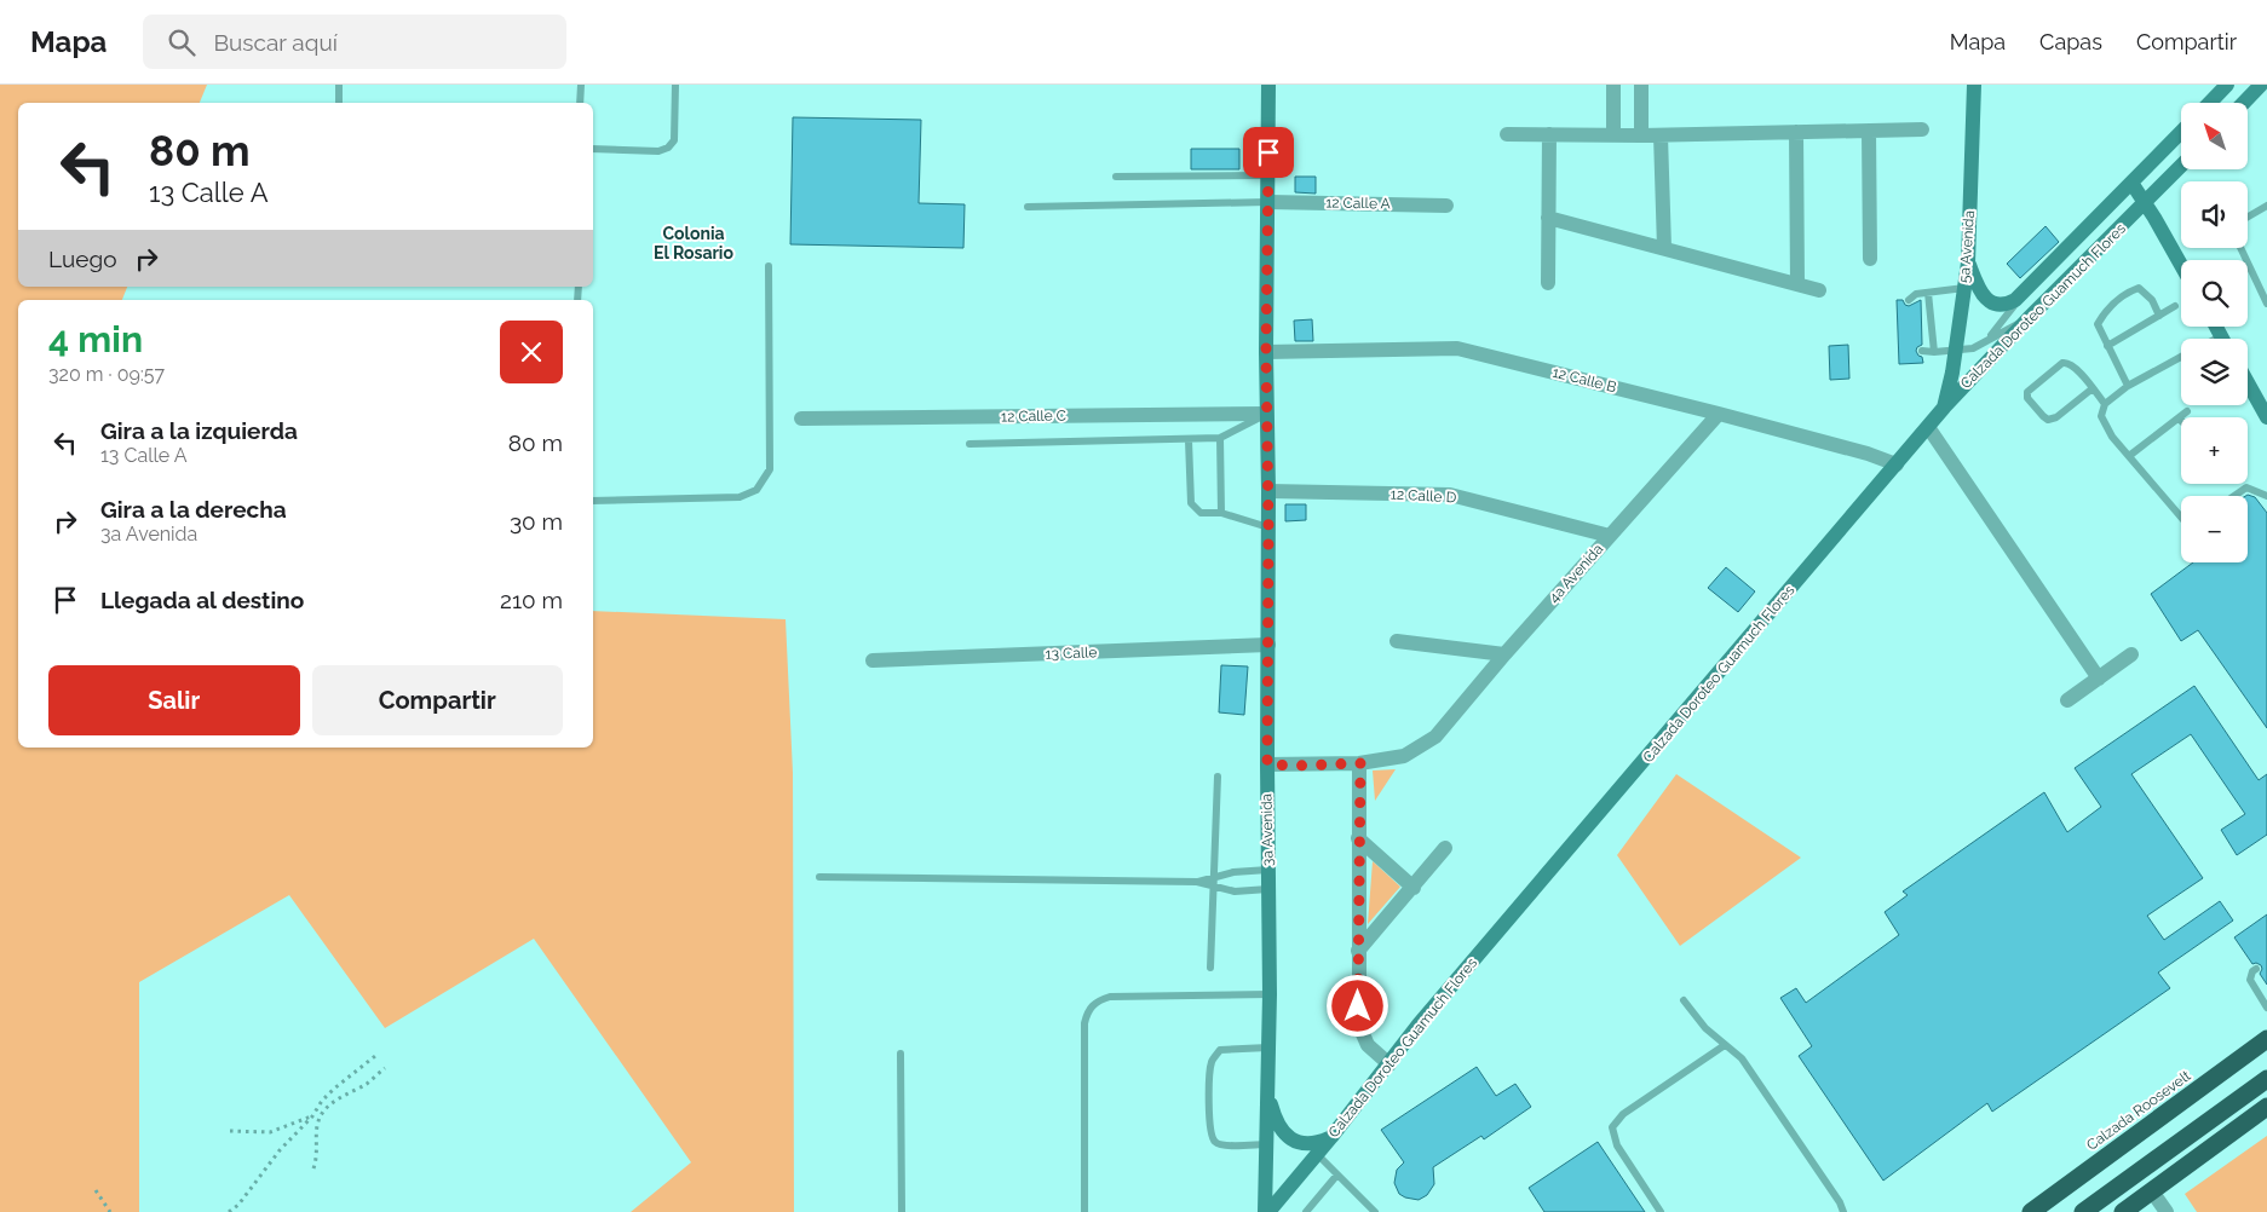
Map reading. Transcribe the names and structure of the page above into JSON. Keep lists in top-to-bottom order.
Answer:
{
  "streets": {
    "highway": ["Calzada Roosevelt"],
    "main road": ["5a Avenida", "Calzada Doroteo Guamuch Flores", "3a Avenida"],
    "street": [
      "12 Calle A",
      "12 Calle B",
      "12 Calle C",
      "12 Calle D",
      "4a Avenida",
      "13 Calle"
    ]
  },
  "crossings": [
    ["12 Calle A", "3a Avenida"],
    ["5a Avenida", "Calzada Doroteo Guamuch Flores"],
    ["Calzada Doroteo Guamuch Flores", "12 Calle B"],
    ["Calzada Doroteo Guamuch Flores", "3a Avenida"],
    ["12 Calle B", "4a Avenida"],
    ["12 Calle B", "3a Avenida"],
    ["12 Calle C", "3a Avenida"],
    ["12 Calle D", "4a Avenida"],
    ["12 Calle D", "3a Avenida"],
    ["4a Avenida", "3a Avenida"],
    ["13 Calle", "3a Avenida"]
  ],
  "districts": ["Colonia El Rosario"],
  "north": "top left",
  "page": {
    "header": "Mapa",
    "search": "Buscar aquí",
    "nav": ["Mapa", "Capas", "Compartir"],
    "map_buttons": ["+", "−"],
    "turn": ["80 m", "13 Calle A"],
    "then": "Luego",
    "heading": ["4 min", "320 m · 09:57"],
    "list": [
      {
        "name": "Gira a la izquierda",
        "note": "13 Calle A",
        "value": "80 m"
      },
      {
        "name": "Gira a la derecha",
        "note": "3a Avenida",
        "value": "30 m"
      },
      {
        "name": "Llegada al destino",
        "value": "210 m"
      }
    ],
    "buttons": ["Salir", "Compartir"]
  }
}
